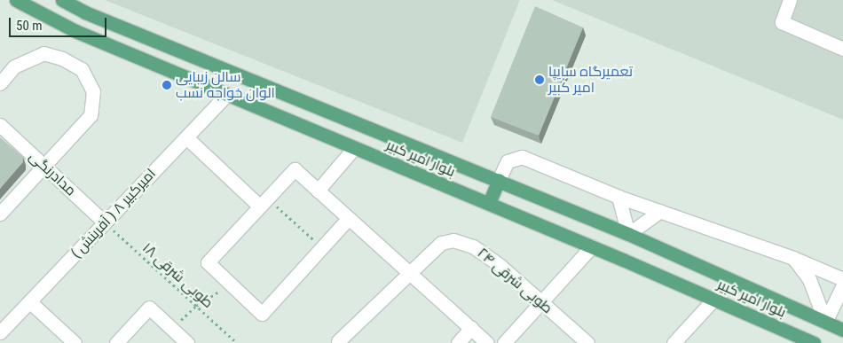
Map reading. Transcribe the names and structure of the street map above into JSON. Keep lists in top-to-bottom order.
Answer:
{
  "streets": {
    "main road": ["بلوار امیر کبیر"],
    "street": ["مدادرنگی", "امیرکبیر ۸ ( آفرینش )", "طوبی شرقی ۲۴"],
    "path": ["طوبی شرقی ۱۸"]
  },
  "crossings": [
    ["بلوار امیر کبیر", "امیرکبیر ۸ ( آفرینش )"],
    ["مدادرنگی", "امیرکبیر ۸ ( آفرینش )"],
    ["مدادرنگی", "طوبی شرقی ۱۸"],
    ["امیرکبیر ۸ ( آفرینش )", "طوبی شرقی ۱۸"]
  ],
  "places": ["تعمیرگاه سایپا امیر کبیر", "سالن زیبایی الوان خواجه نسب"],
  "scale_bar": "50 m"
}
